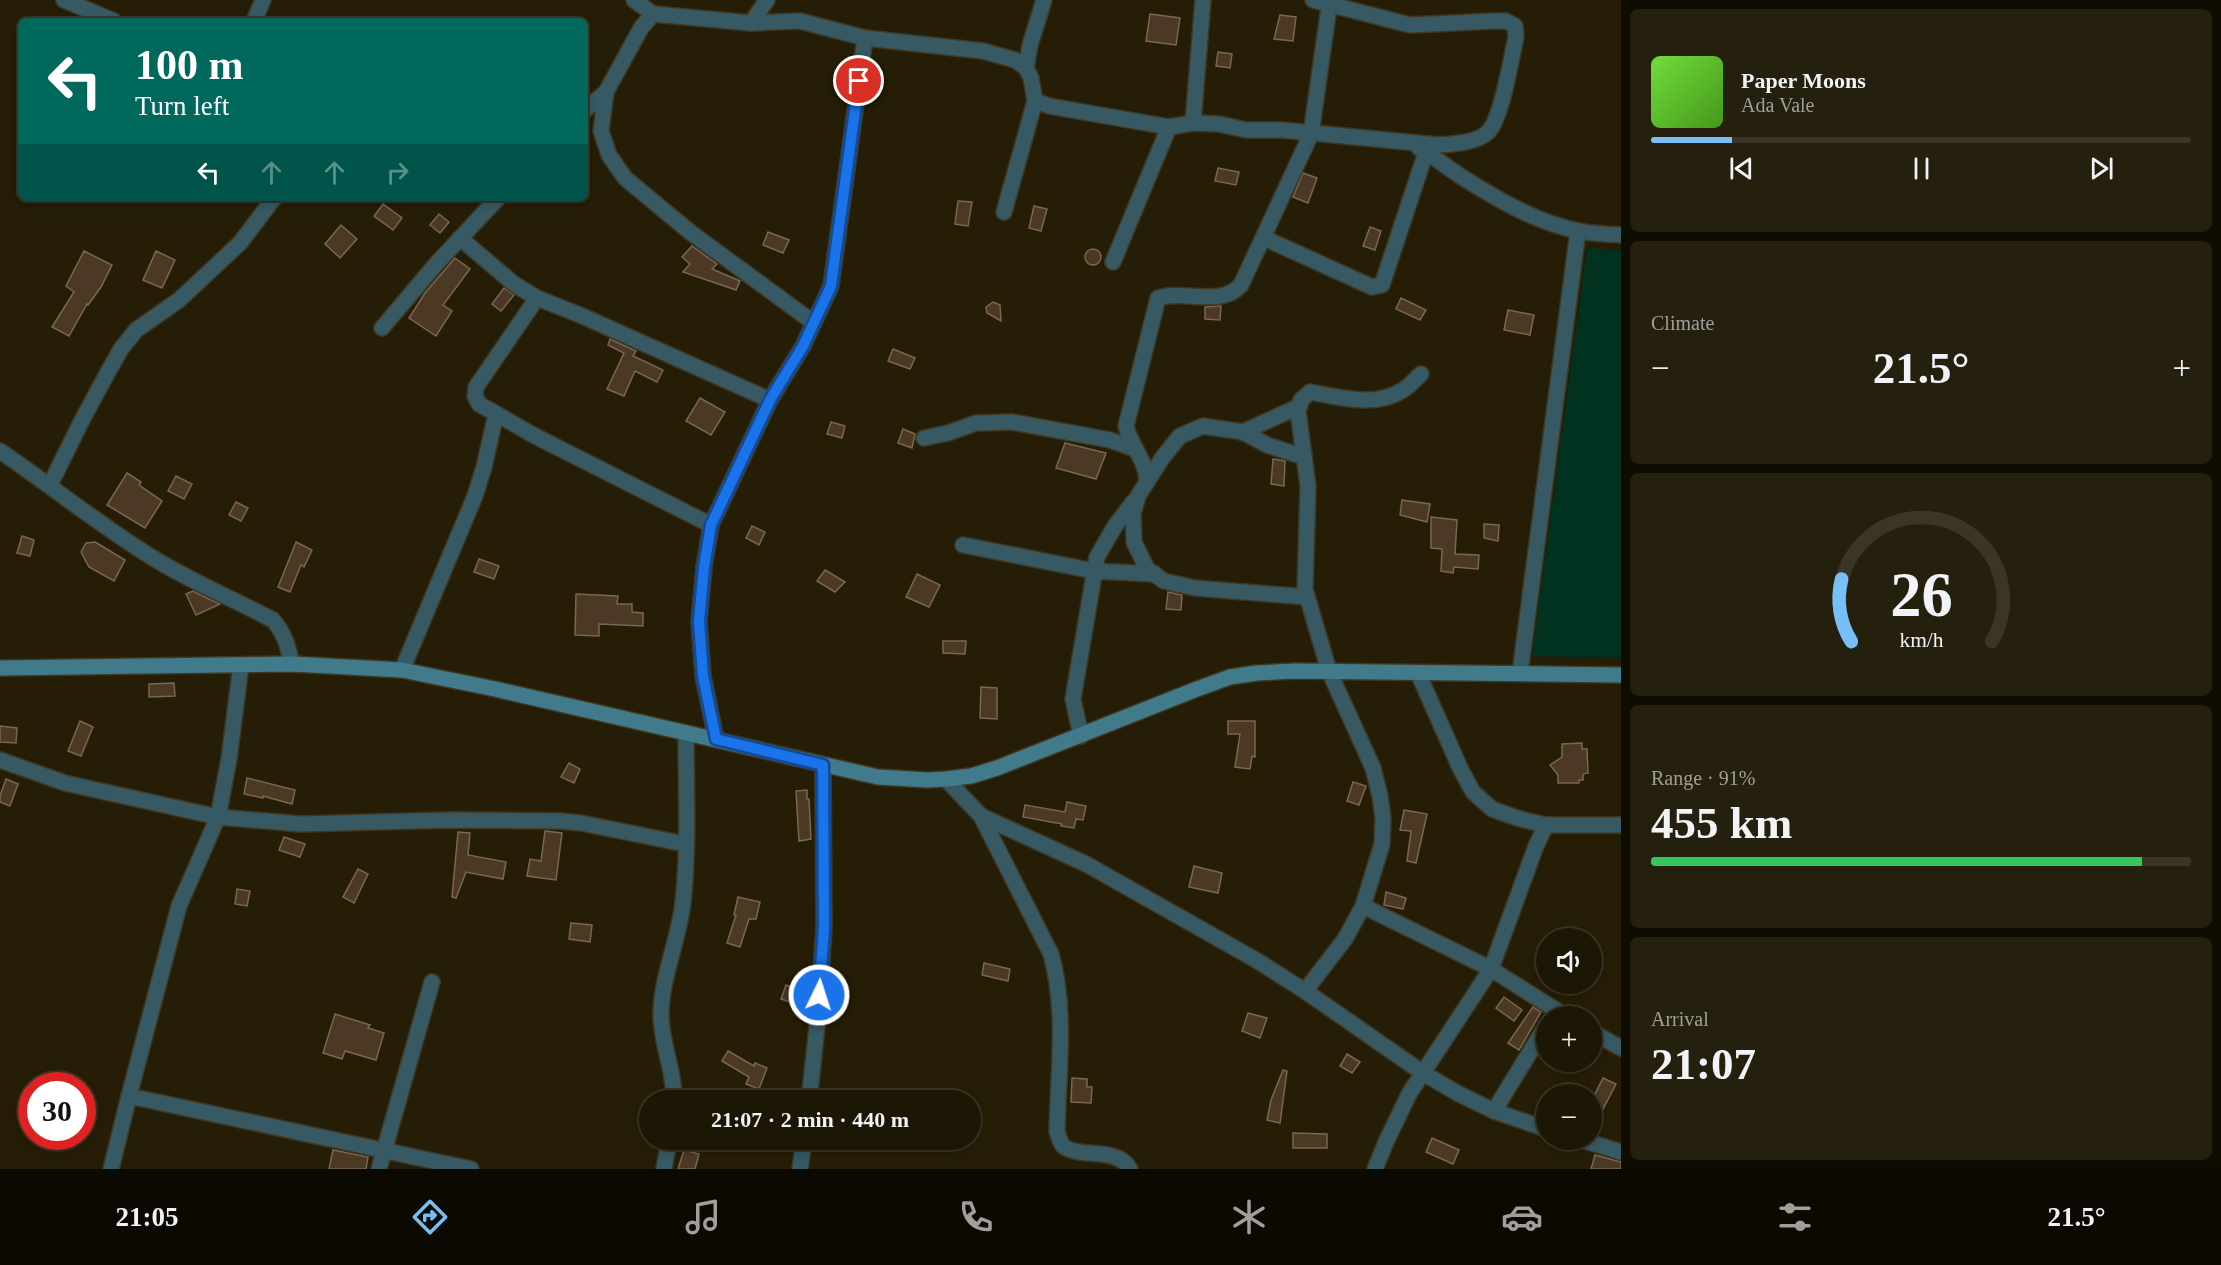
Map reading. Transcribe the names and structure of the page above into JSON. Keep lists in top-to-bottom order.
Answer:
{
  "page": {
    "turn": ["100 m", "Turn left"],
    "song": ["Paper Moons", "Ada Vale"],
    "tile": [
      "Climate",
      ["Range · 91%", "455 km"],
      ["Arrival", "21:07"]
    ],
    "heat": ["−", "21.5°", "+"],
    "map_buttons": ["+", "−"],
    "limit": "30",
    "trip": "21:07 · 2 min · 440 m",
    "tabs": ["21:05", "21.5°"],
    "gauge": ["26", "km/h"]
  }
}
